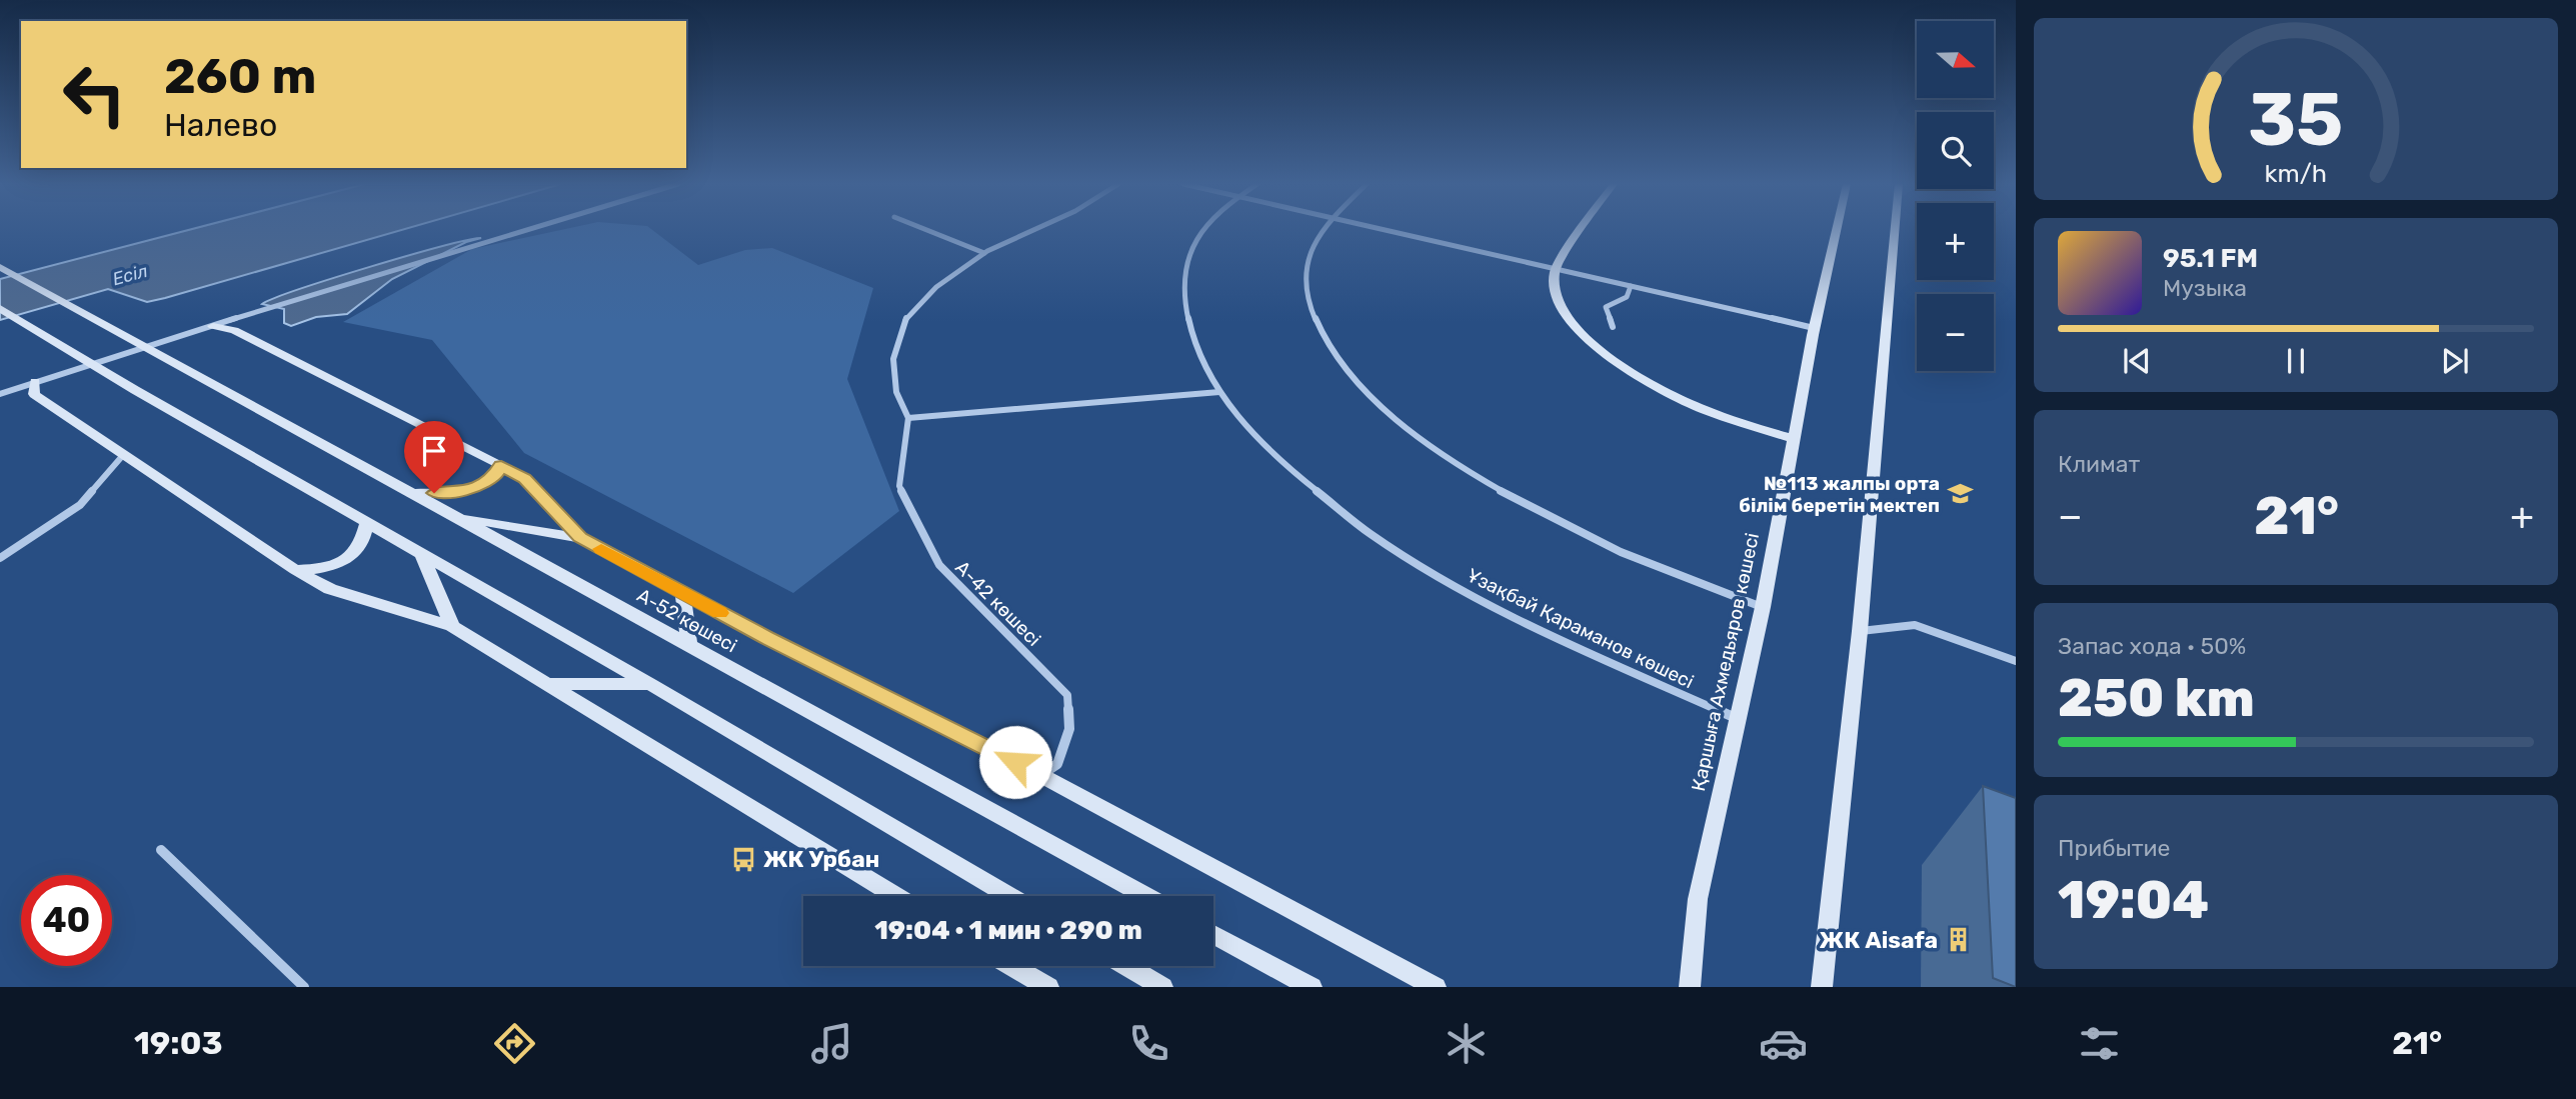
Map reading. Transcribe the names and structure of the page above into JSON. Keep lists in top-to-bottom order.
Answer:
{
  "streets": {
    "street": [
      "А-42 көшесі",
      "А-52 көшесі",
      "Ұзақбай Қараманов көшесі",
      "Қаршыға Ахмедьяров көшесі"
    ]
  },
  "crossings": [
    ["Ұзақбай Қараманов көшесі", "Қаршыға Ахмедьяров көшесі"]
  ],
  "water": ["Есіл"],
  "places": {
    "school or university": ["№113 жалпы орта білім беретін мектеп"],
    "bus stop": ["ЖК Урбан"],
    "building": ["ЖК Aisafa"]
  },
  "north": "right",
  "page": {
    "map_buttons": ["+", "−"],
    "turn": ["260 m", "Налево"],
    "song": ["95.1 FM", "Музыка"],
    "tile": [
      "Климат",
      ["Запас хода · 50%", "250 km"],
      ["Прибытие", "19:04"]
    ],
    "heat": ["−", "21°", "+"],
    "limit": "40",
    "trip": "19:04 · 1 мин · 290 m",
    "tabs": ["19:03", "21°"],
    "gauge": ["35", "km/h"]
  }
}
